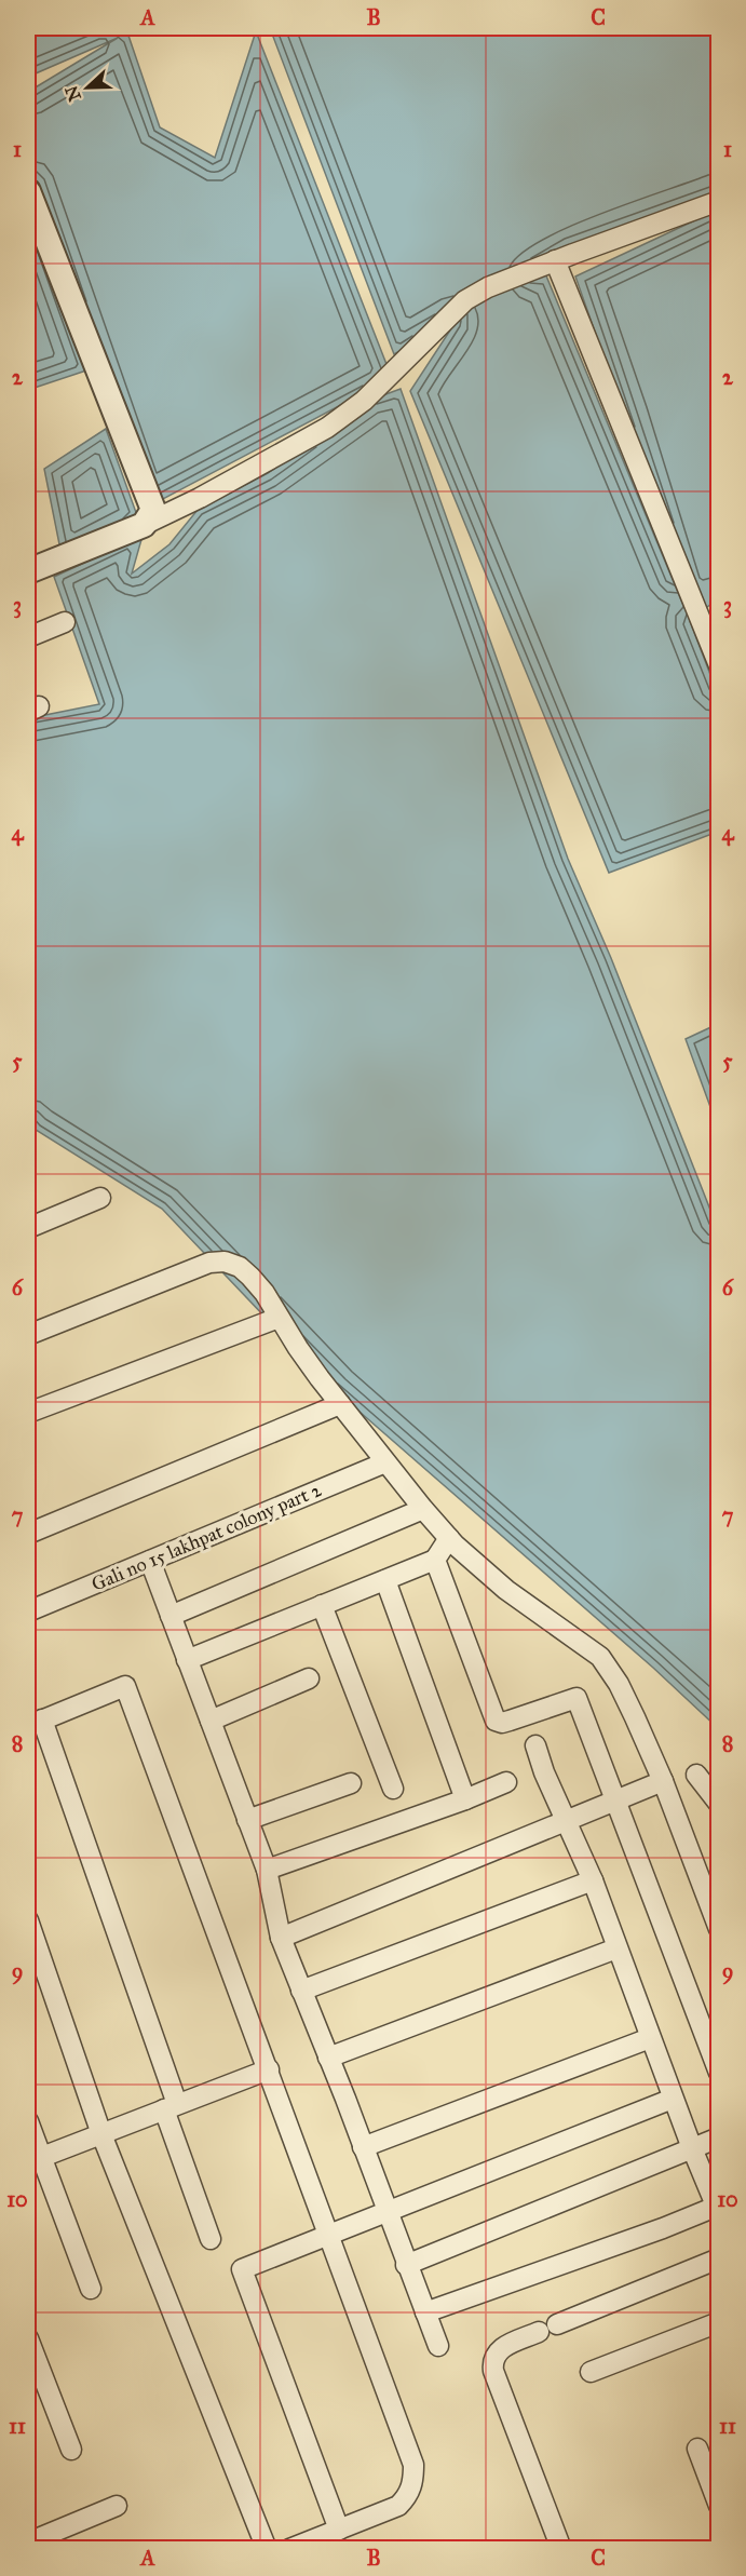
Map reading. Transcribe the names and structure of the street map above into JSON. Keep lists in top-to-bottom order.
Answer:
{
  "streets": {
    "street": ["Gali no 15 lakhpat colony part 2"]
  },
  "north": "left",
  "grid": {
    "columns": ["A", "B", "C"],
    "rows": [
      "1",
      "2",
      "3",
      "4",
      "5",
      "6",
      "7",
      "8",
      "9",
      "10",
      "11"
    ]
  }
}
